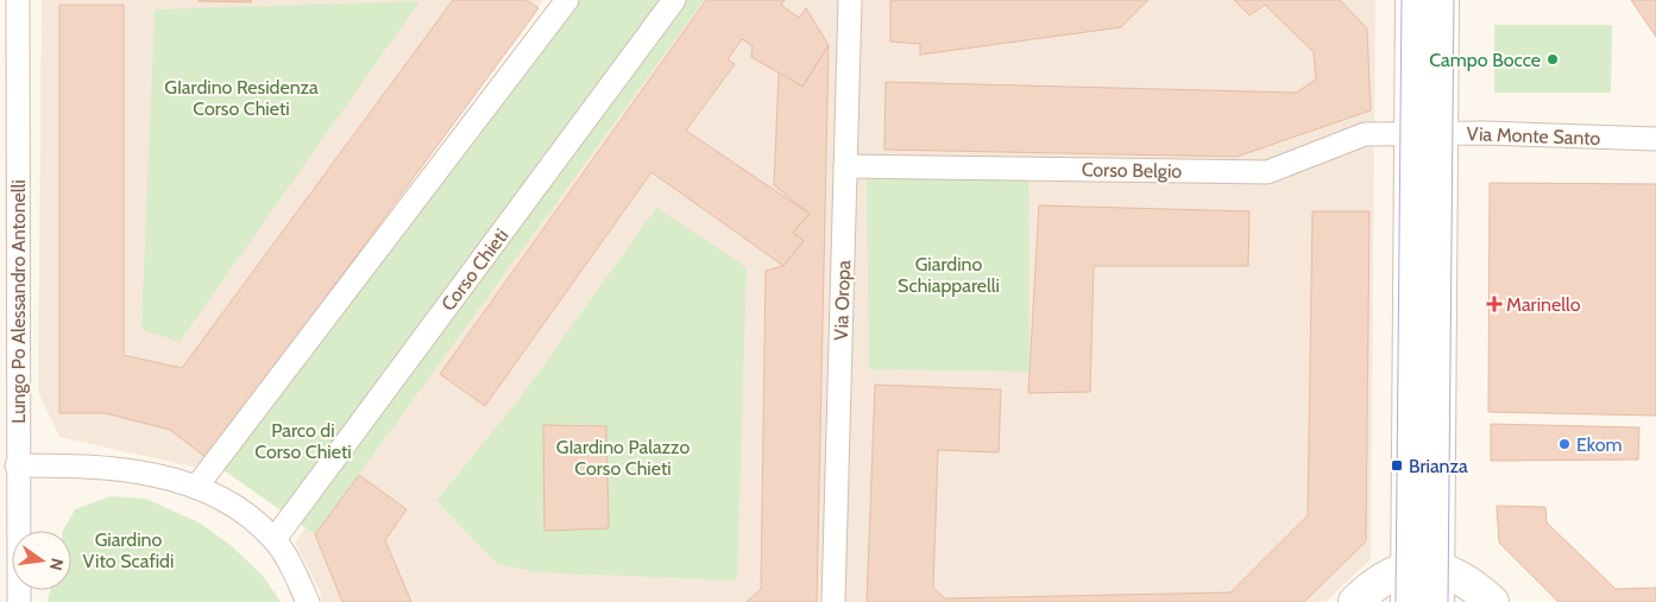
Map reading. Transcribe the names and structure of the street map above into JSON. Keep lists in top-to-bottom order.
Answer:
{
  "streets": {
    "street": [
      "Via Monte Santo",
      "Corso Belgio",
      "Corso Chieti",
      "Via Oropa",
      "Lungo Po Alessandro Antonelli"
    ]
  },
  "crossings": [
    ["Via Monte Santo", "Corso Belgio"],
    ["Corso Belgio", "Via Oropa"]
  ],
  "parks": [
    "GIardino Residenza Corso Chieti",
    "Giardino Schiapparelli",
    "Parco di Corso Chieti",
    "GIardino Palazzo Corso Chieti",
    "Giardino Vito Scafidi"
  ],
  "places": {
    "other": ["Campo Bocce", "Ekom"],
    "health": ["Marinello"],
    "transit": ["Brianza"]
  },
  "north": "right"
}
